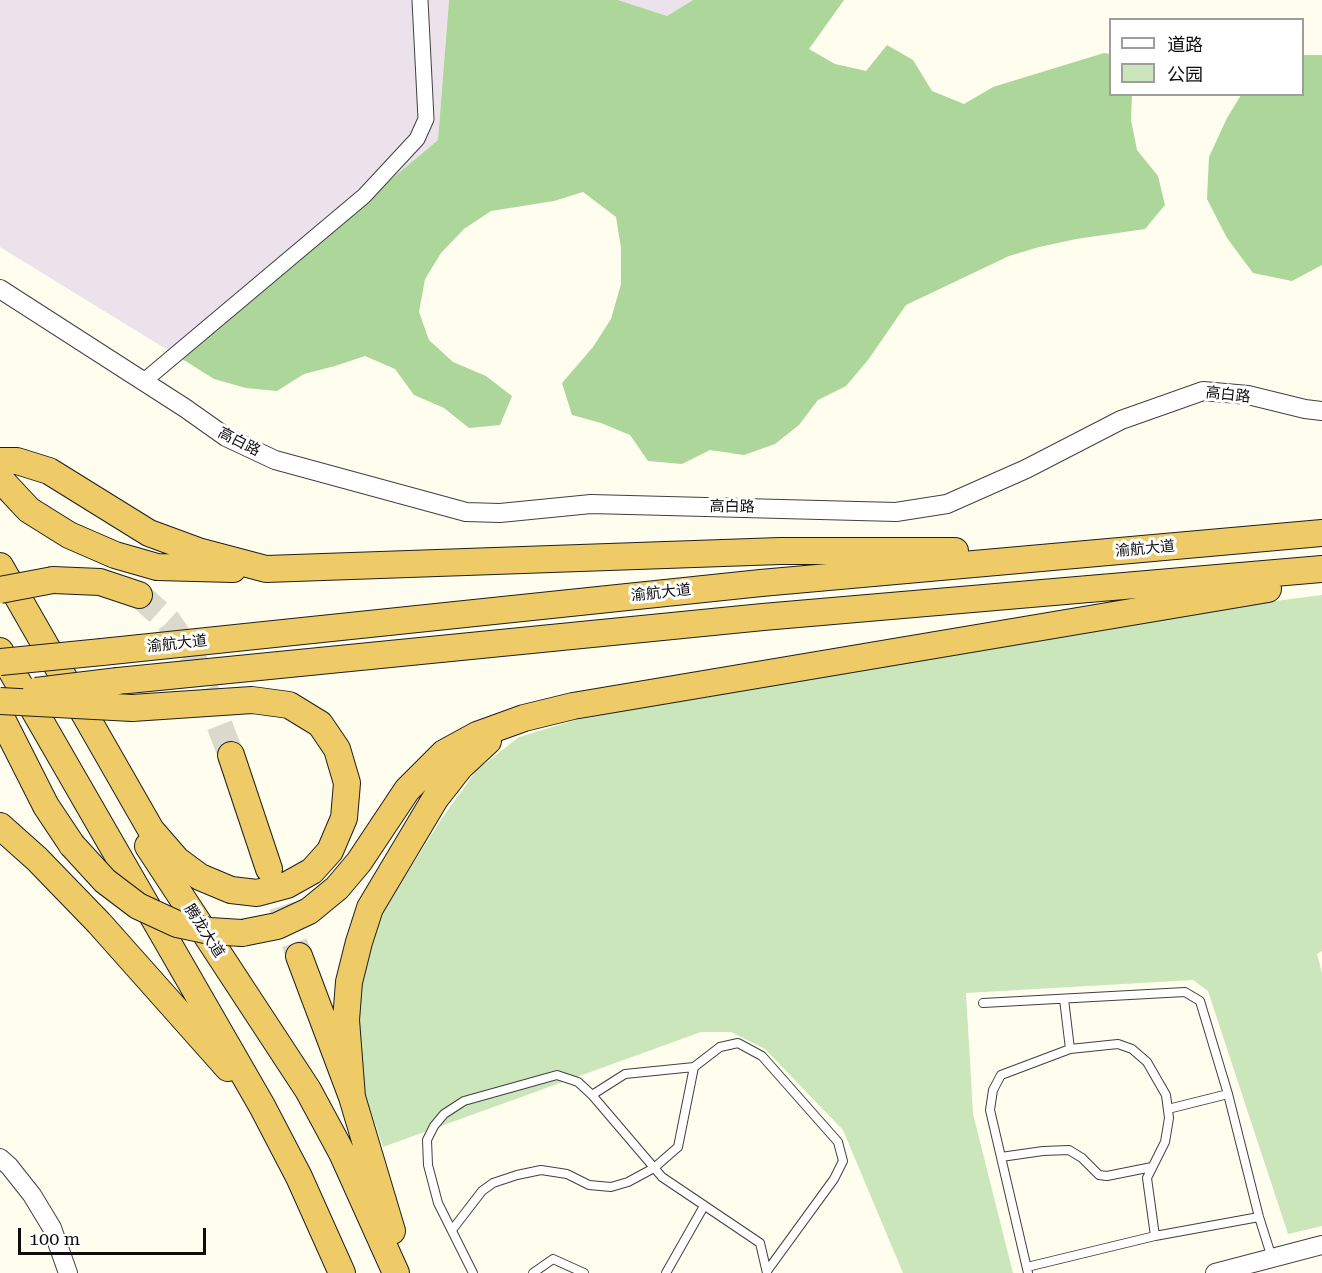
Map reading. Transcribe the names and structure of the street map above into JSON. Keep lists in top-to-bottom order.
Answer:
{
  "streets": {
    "highway": ["渝航大道", "腾龙大道"],
    "street": ["高白路"]
  },
  "legend": ["道路", "公园"],
  "scale_bar": "100 m"
}
